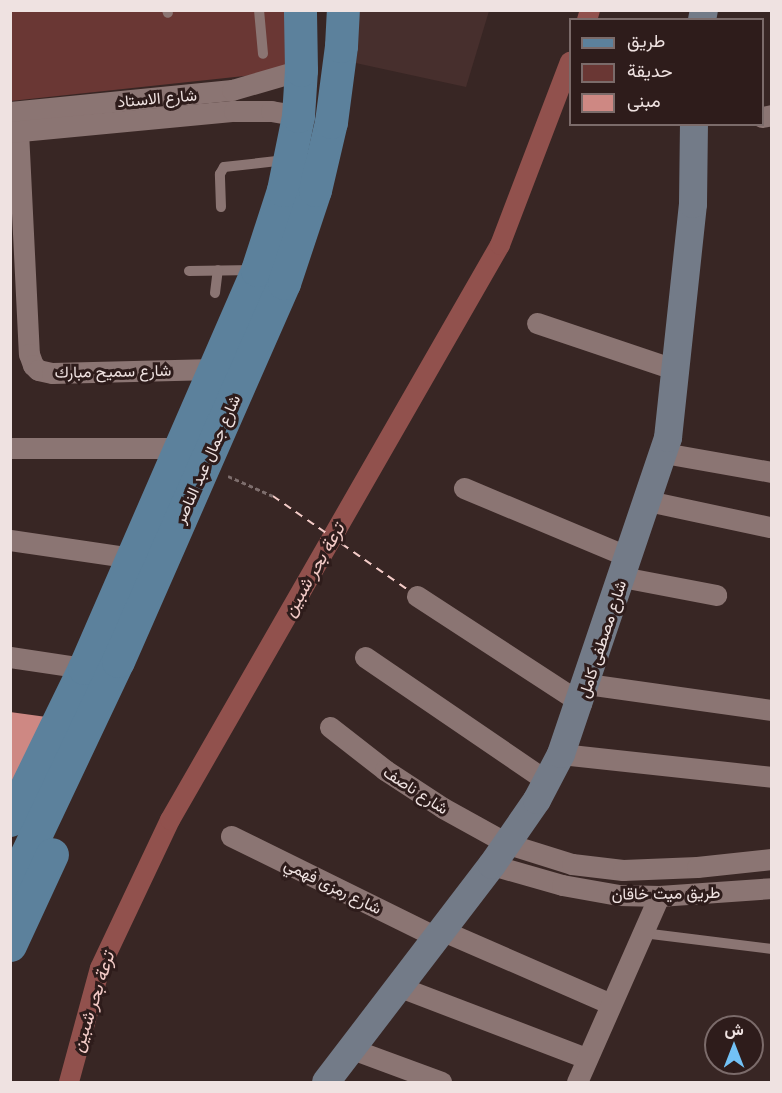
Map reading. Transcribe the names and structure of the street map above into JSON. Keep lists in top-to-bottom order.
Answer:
{
  "streets": {
    "main road": ["شارع جمال عبد الناصر", "شارع مصطفى كامل"],
    "street": [
      "شارع الاستاد",
      "شارع سميح مبارك",
      "شارع ناصف",
      "شارع رمزى فهمي",
      "طريق ميت خاقان"
    ]
  },
  "crossings": [
    ["شارع الاستاد", "شارع سميح مبارك"],
    ["شارع الاستاد", "شارع جمال عبد الناصر"],
    ["شارع سميح مبارك", "شارع جمال عبد الناصر"],
    ["شارع مصطفى كامل", "شارع ناصف"],
    ["شارع مصطفى كامل", "شارع رمزى فهمي"],
    ["شارع مصطفى كامل", "طريق ميت خاقان"],
    ["شارع ناصف", "طريق ميت خاقان"]
  ],
  "water": ["ترعة بحر شبين"],
  "legend": ["طريق", "حديقة", "مبنى"],
  "north": "top"
}
